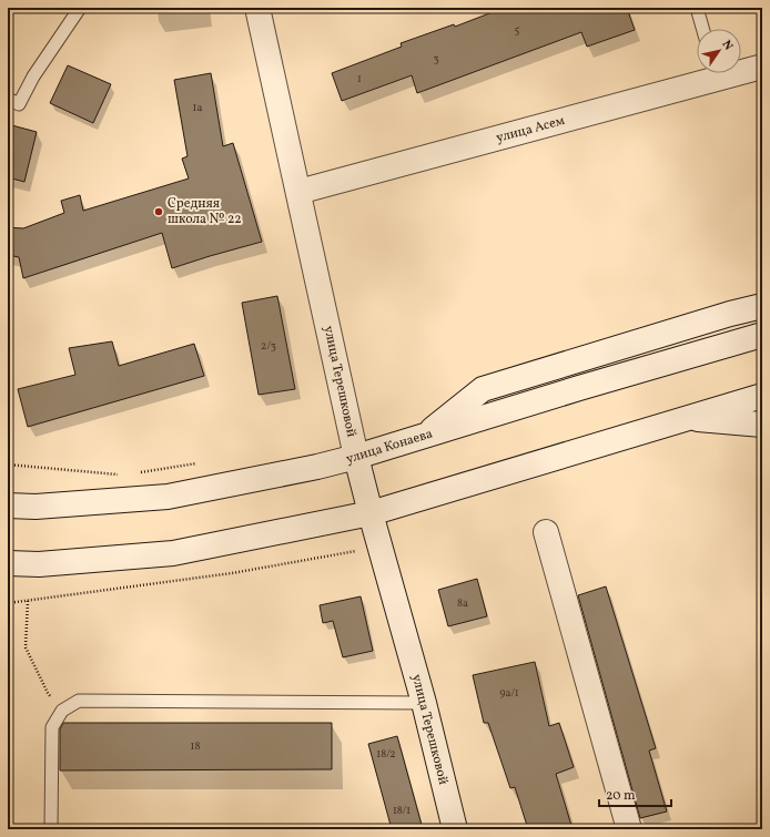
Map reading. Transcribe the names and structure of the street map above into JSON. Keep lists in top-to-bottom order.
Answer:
{
  "streets": {
    "main road": ["улица Асем", "улица Терешковой", "улица Конаева"]
  },
  "crossings": [
    ["улица Асем", "улица Терешковой"],
    ["улица Терешковой", "улица Конаева"]
  ],
  "places": ["Средняя школа № 22"],
  "house_numbers": [
    "5",
    "3",
    "1",
    "1а",
    "2/3",
    "8а",
    "9а/1",
    "18",
    "18/2",
    "18/1"
  ],
  "scale_bar": "20 m",
  "north": "top right"
}
